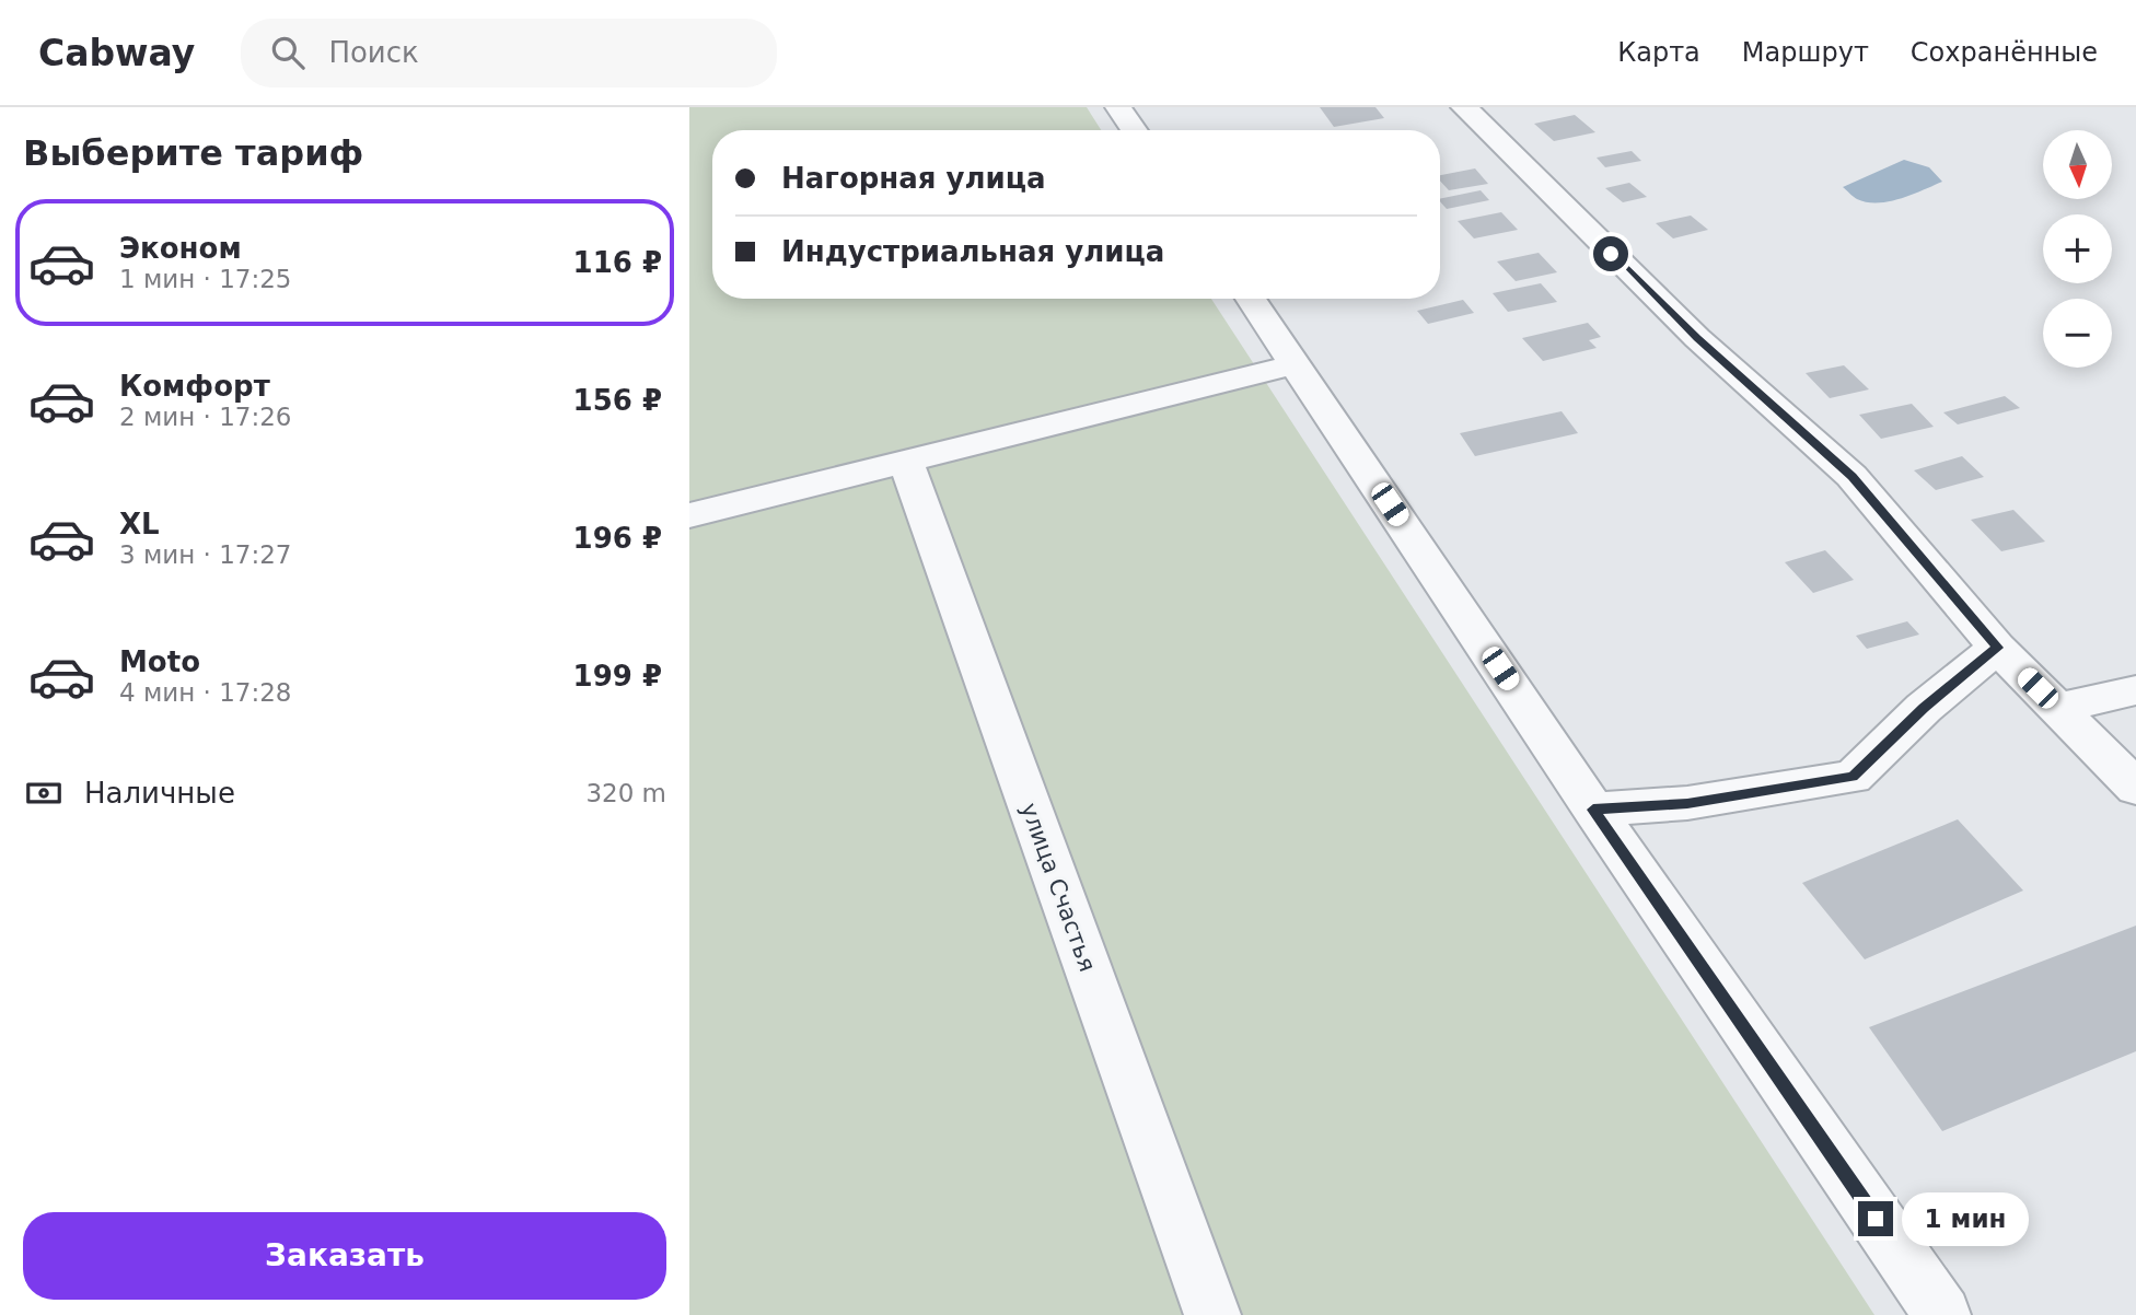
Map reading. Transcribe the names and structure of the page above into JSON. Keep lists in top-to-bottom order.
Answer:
{
  "streets": {
    "street": ["улица Счастья"]
  },
  "north": "bottom",
  "page": {
    "header": "Cabway",
    "search": "Поиск",
    "nav": ["Карта", "Маршрут", "Сохранённые"],
    "heading": "Выберите тариф",
    "map_buttons": ["+", "−"],
    "banner": ["Нагорная улица", "Индустриальная улица"],
    "list": [
      {
        "name": "Эконом",
        "note": "1 мин · 17:25",
        "value": "116 ₽"
      },
      {
        "name": "Комфорт",
        "note": "2 мин · 17:26",
        "value": "156 ₽"
      },
      {
        "name": "XL",
        "note": "3 мин · 17:27",
        "value": "196 ₽"
      },
      {
        "name": "Moto",
        "note": "4 мин · 17:28",
        "value": "199 ₽"
      }
    ],
    "pay": ["Наличные", "320 m"],
    "bubble": "1 мин",
    "buttons": "Заказать"
  }
}
